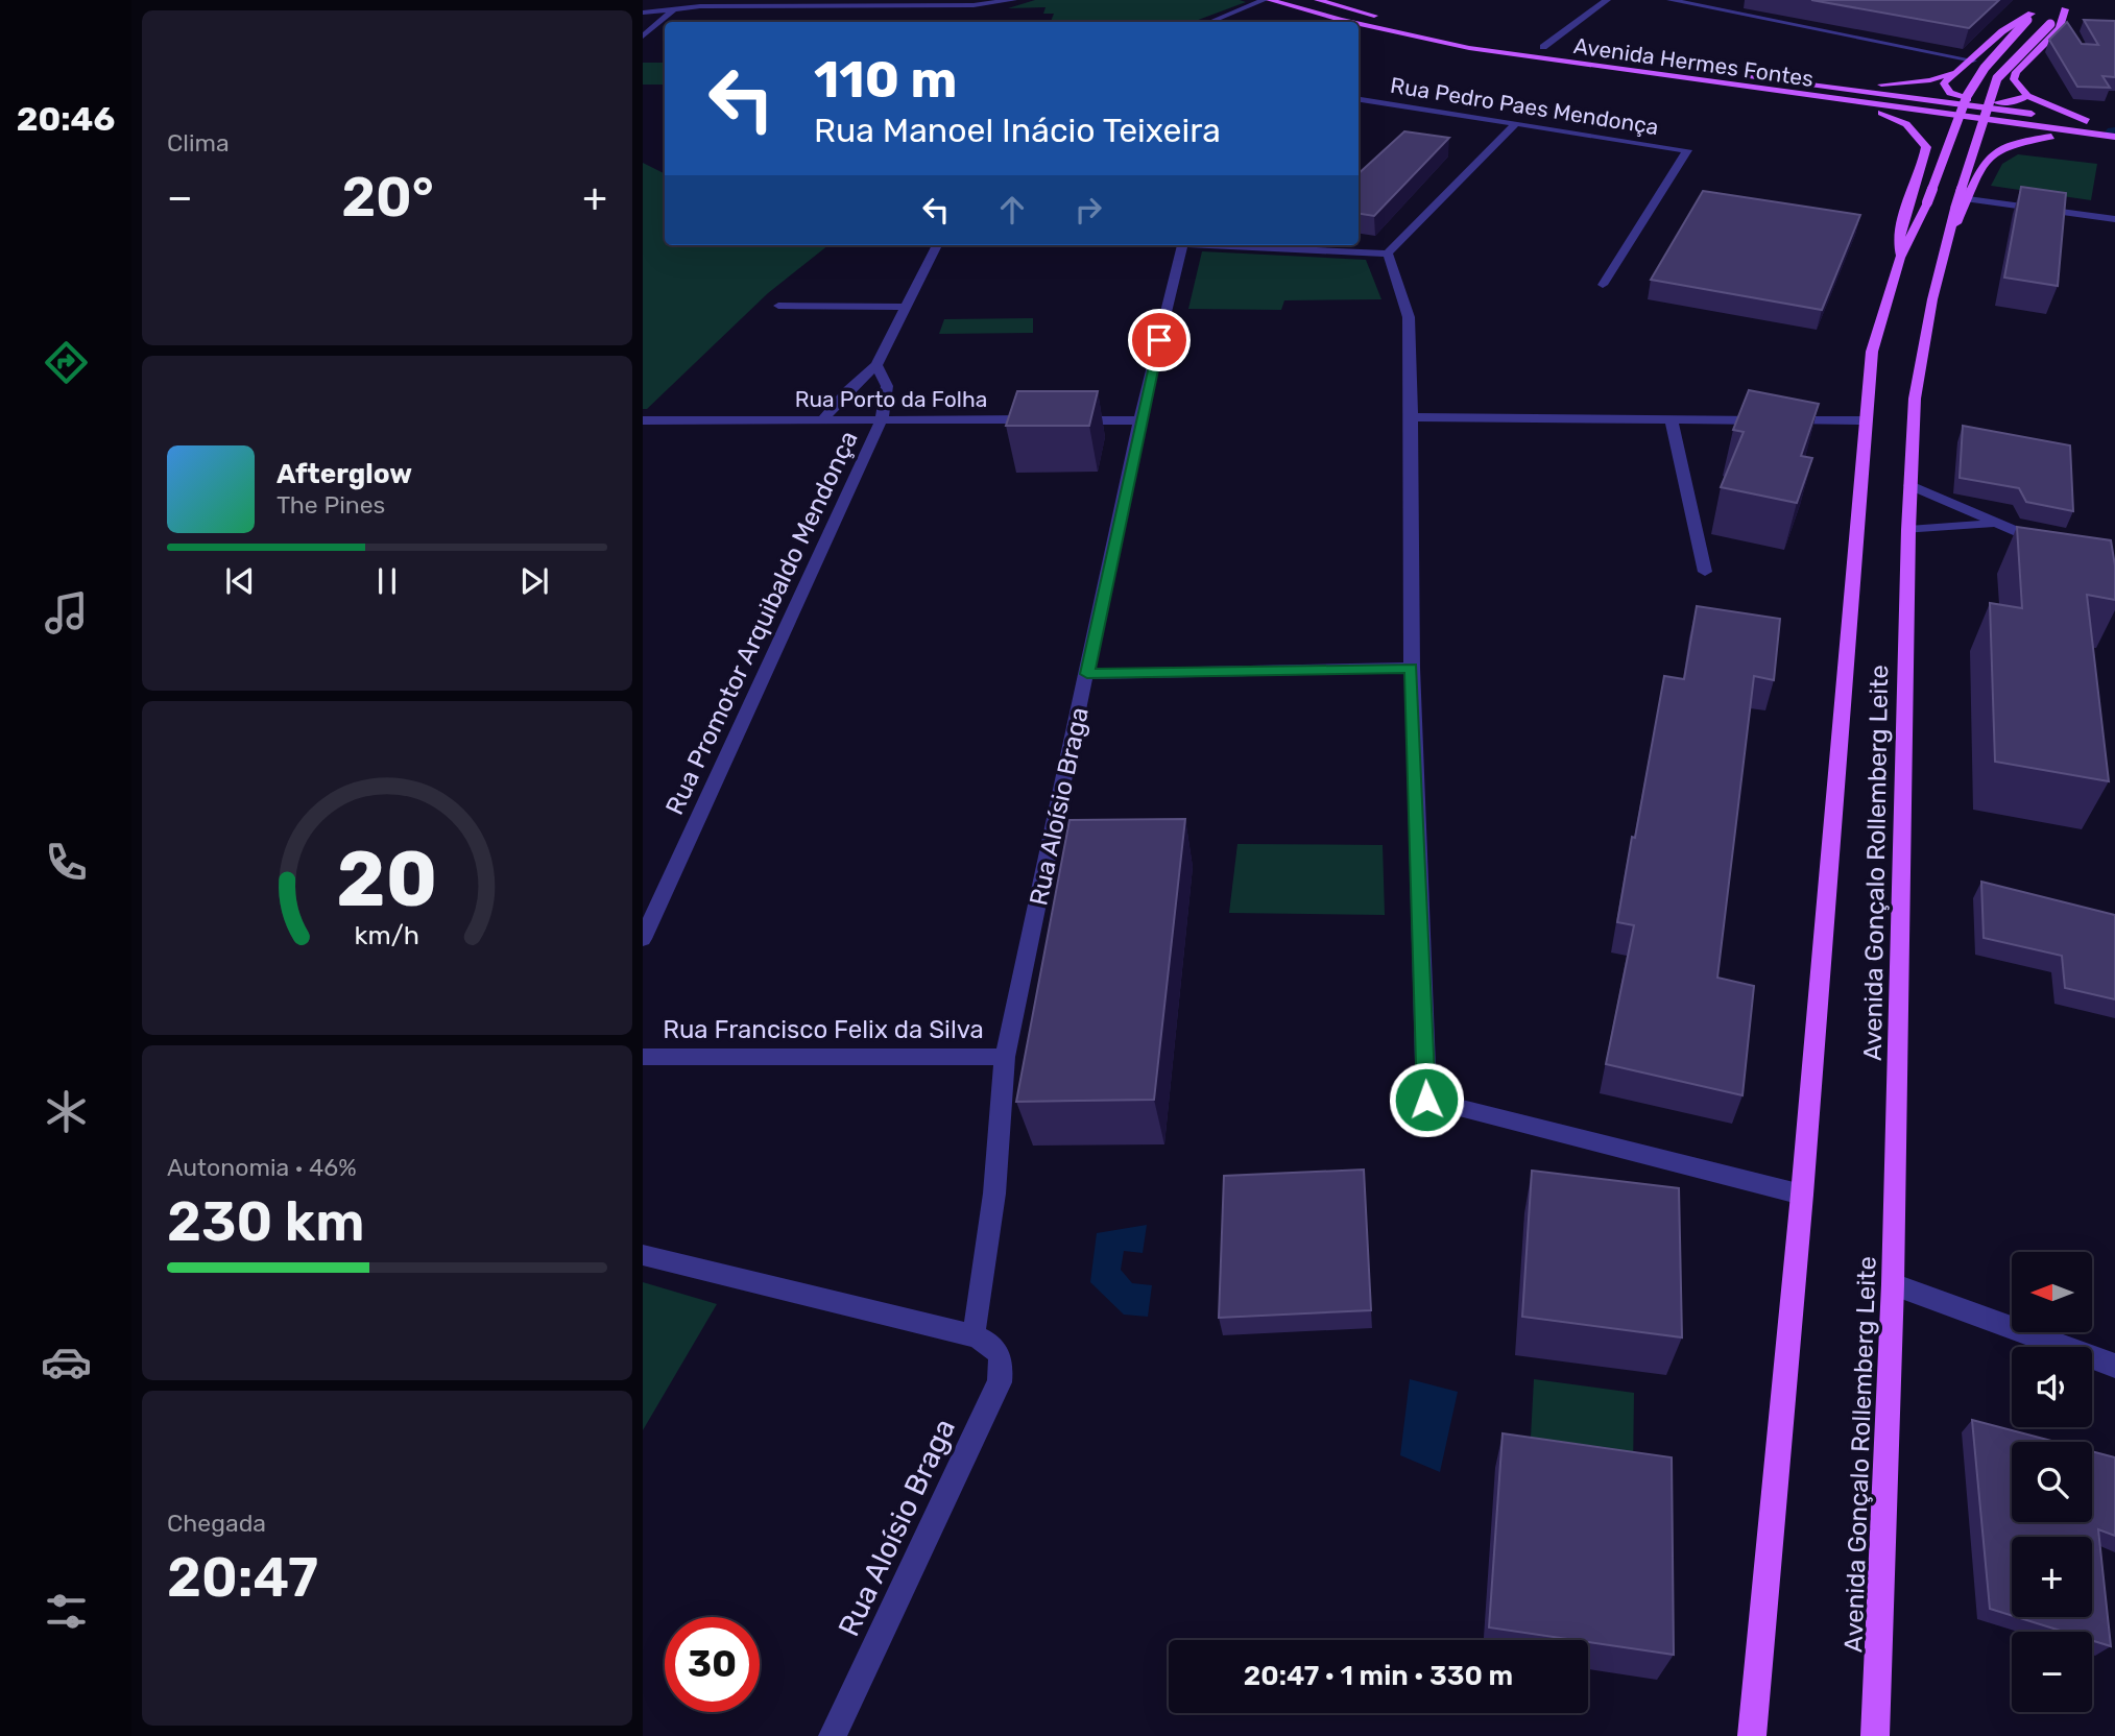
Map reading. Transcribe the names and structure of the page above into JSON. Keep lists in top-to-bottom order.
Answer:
{
  "streets": {
    "main road": ["Avenida Hermes Fontes", "Avenida Gonçalo Rollemberg Leite"],
    "street": [
      "Rua Pedro Paes Mendonça",
      "Rua Porto da Folha",
      "Rua Promotor Arquibaldo Mendonça",
      "Rua Aloísio Braga",
      "Rua Francisco Felix da Silva"
    ]
  },
  "crossings": [
    ["Rua Porto da Folha", "Rua Promotor Arquibaldo Mendonça"],
    ["Rua Aloísio Braga", "Rua Francisco Felix da Silva"]
  ],
  "north": "left",
  "page": {
    "tabs": "20:46",
    "tile": [
      "Clima",
      ["Autonomia · 46%", "230 km"],
      ["Chegada", "20:47"]
    ],
    "turn": ["110 m", "Rua Manoel Inácio Teixeira"],
    "heat": ["−", "20°", "+"],
    "song": ["Afterglow", "The Pines"],
    "map_buttons": ["+", "−"],
    "limit": "30",
    "trip": "20:47 · 1 min · 330 m",
    "gauge": ["20", "km/h"]
  }
}
